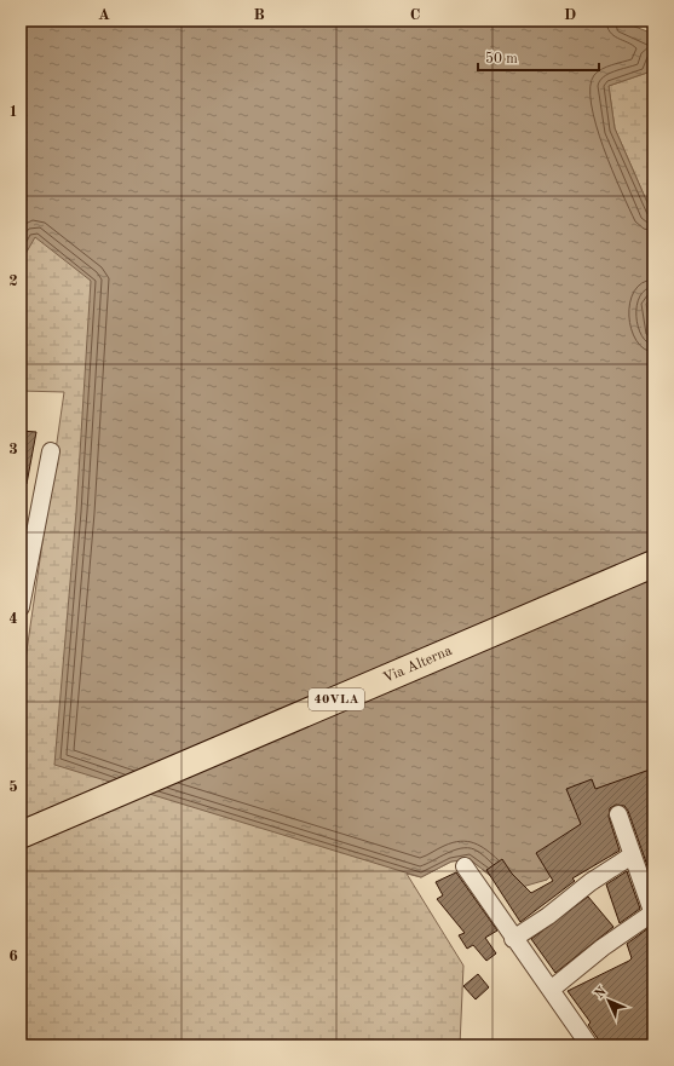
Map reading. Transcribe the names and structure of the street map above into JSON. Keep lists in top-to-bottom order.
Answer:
{
  "streets": {
    "main road": ["Via Alterna", "40VLA"]
  },
  "scale_bar": "50 m",
  "north": "top left",
  "grid": {
    "columns": [
      "A",
      "B",
      "C",
      "D"
    ],
    "rows": [
      "1",
      "2",
      "3",
      "4",
      "5",
      "6"
    ]
  }
}
